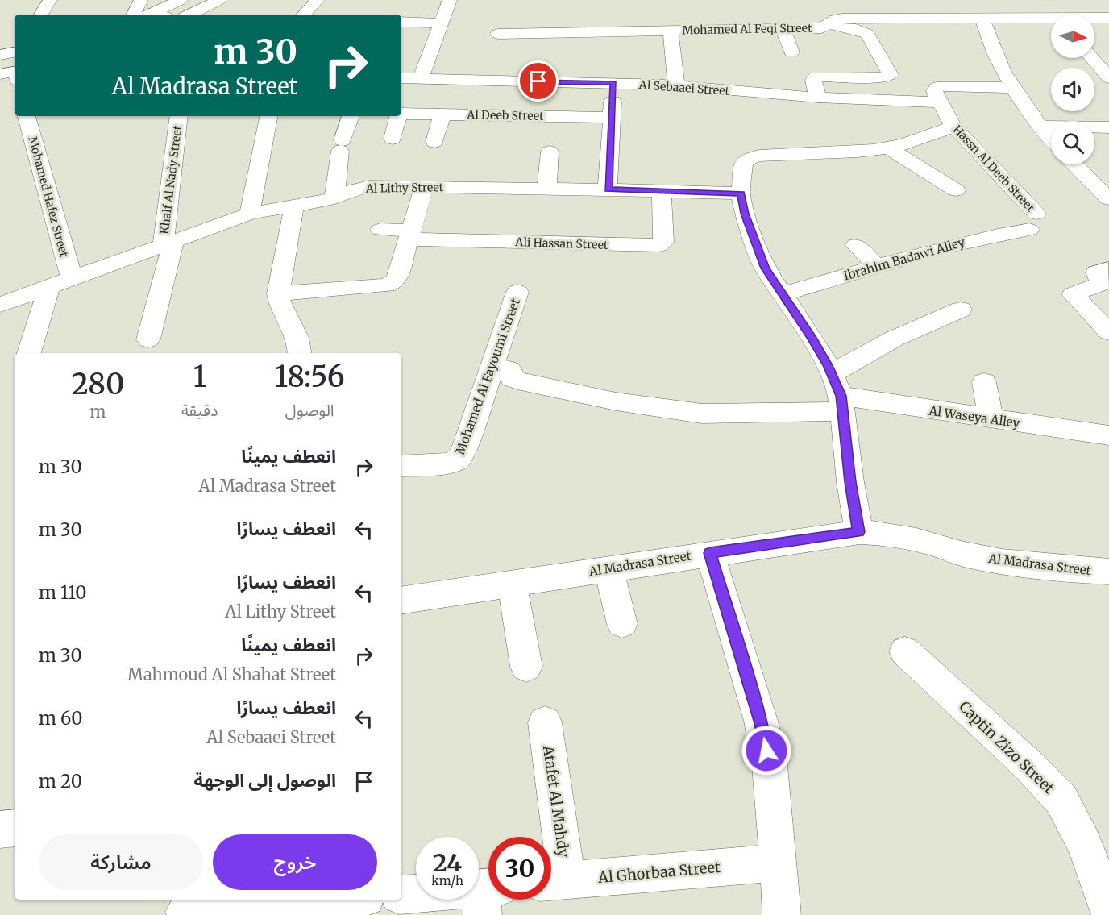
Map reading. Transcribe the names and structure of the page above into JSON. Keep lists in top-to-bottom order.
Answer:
{
  "streets": {
    "street": [
      "Mohamed Al Feqi Street",
      "Al Sebaaei Street",
      "Al Deeb Street",
      "Hassn Al Deeb Street",
      "Khalf Al Nady Street",
      "Al Lithy Street",
      "Mohamed Hafez Street",
      "Ali Hassan Street",
      "Ibrahim Badawi Alley",
      "Mohamed Al Fayoumi Street",
      "Al Waseya Alley",
      "Al Madrasa Street",
      "Captin Zizo Street",
      "Atafet Al Mahdy",
      "Al Ghorbaa Street"
    ]
  },
  "crossings": [
    ["Al Sebaaei Street", "Hassn Al Deeb Street"],
    ["Hassn Al Deeb Street", "Ibrahim Badawi Alley"],
    ["Khalf Al Nady Street", "Al Lithy Street"],
    ["Al Lithy Street", "Mohamed Hafez Street"],
    ["Al Lithy Street", "Ali Hassan Street"],
    ["Mohamed Al Fayoumi Street", "Al Waseya Alley"],
    ["Atafet Al Mahdy", "Al Ghorbaa Street"]
  ],
  "north": "right",
  "page": {
    "turn": ["30 m", "Al Madrasa Street"],
    "eta": [
      "18:56",
      "الوصول",
      "1",
      "دقيقة",
      "280",
      "m"
    ],
    "list": [
      {
        "name": "انعطف يمينًا",
        "note": "Al Madrasa Street",
        "value": "30 m"
      },
      {
        "name": "انعطف يسارًا",
        "value": "30 m"
      },
      {
        "name": "انعطف يسارًا",
        "note": "Al Lithy Street",
        "value": "110 m"
      },
      {
        "name": "انعطف يمينًا",
        "note": "Mahmoud Al Shahat Street",
        "value": "30 m"
      },
      {
        "name": "انعطف يسارًا",
        "note": "Al Sebaaei Street",
        "value": "60 m"
      },
      {
        "name": "الوصول إلى الوجهة",
        "value": "20 m"
      }
    ],
    "buttons": ["خروج", "مشاركة"],
    "speed": "24 km/h",
    "limit": "30"
  }
}
